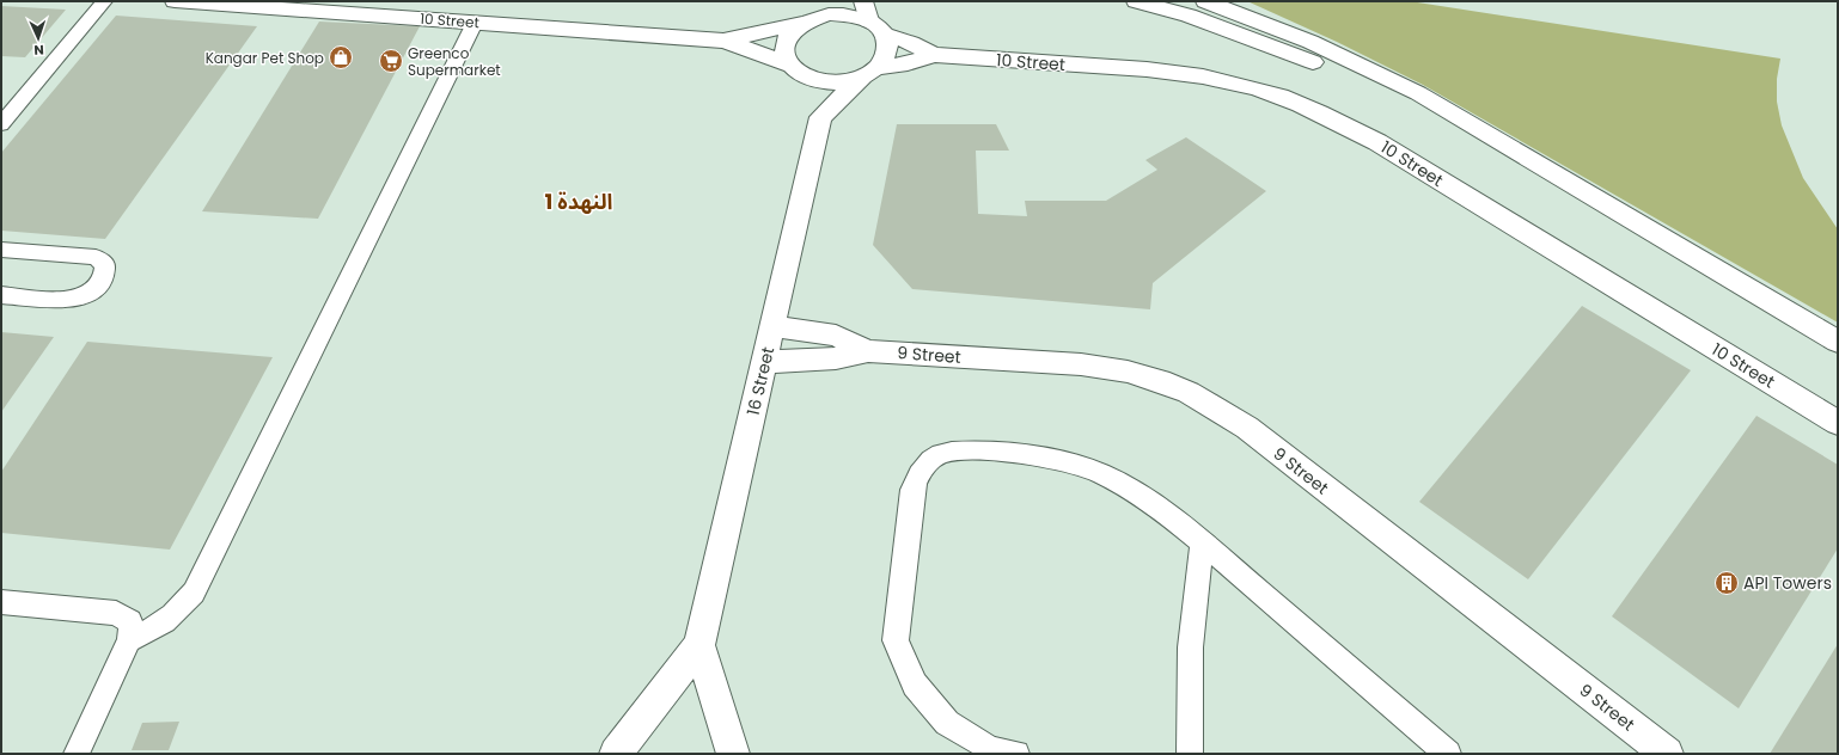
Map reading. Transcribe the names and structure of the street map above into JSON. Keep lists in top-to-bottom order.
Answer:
{
  "streets": {
    "main road": ["10 Street", "9 Street", "16 Street"]
  },
  "districts": ["النهدة 1"],
  "places": {
    "shop": ["Kangar Pet Shop"],
    "supermarket": ["Greenco Supermarket"],
    "building": ["API Towers"]
  },
  "north": "bottom"
}
